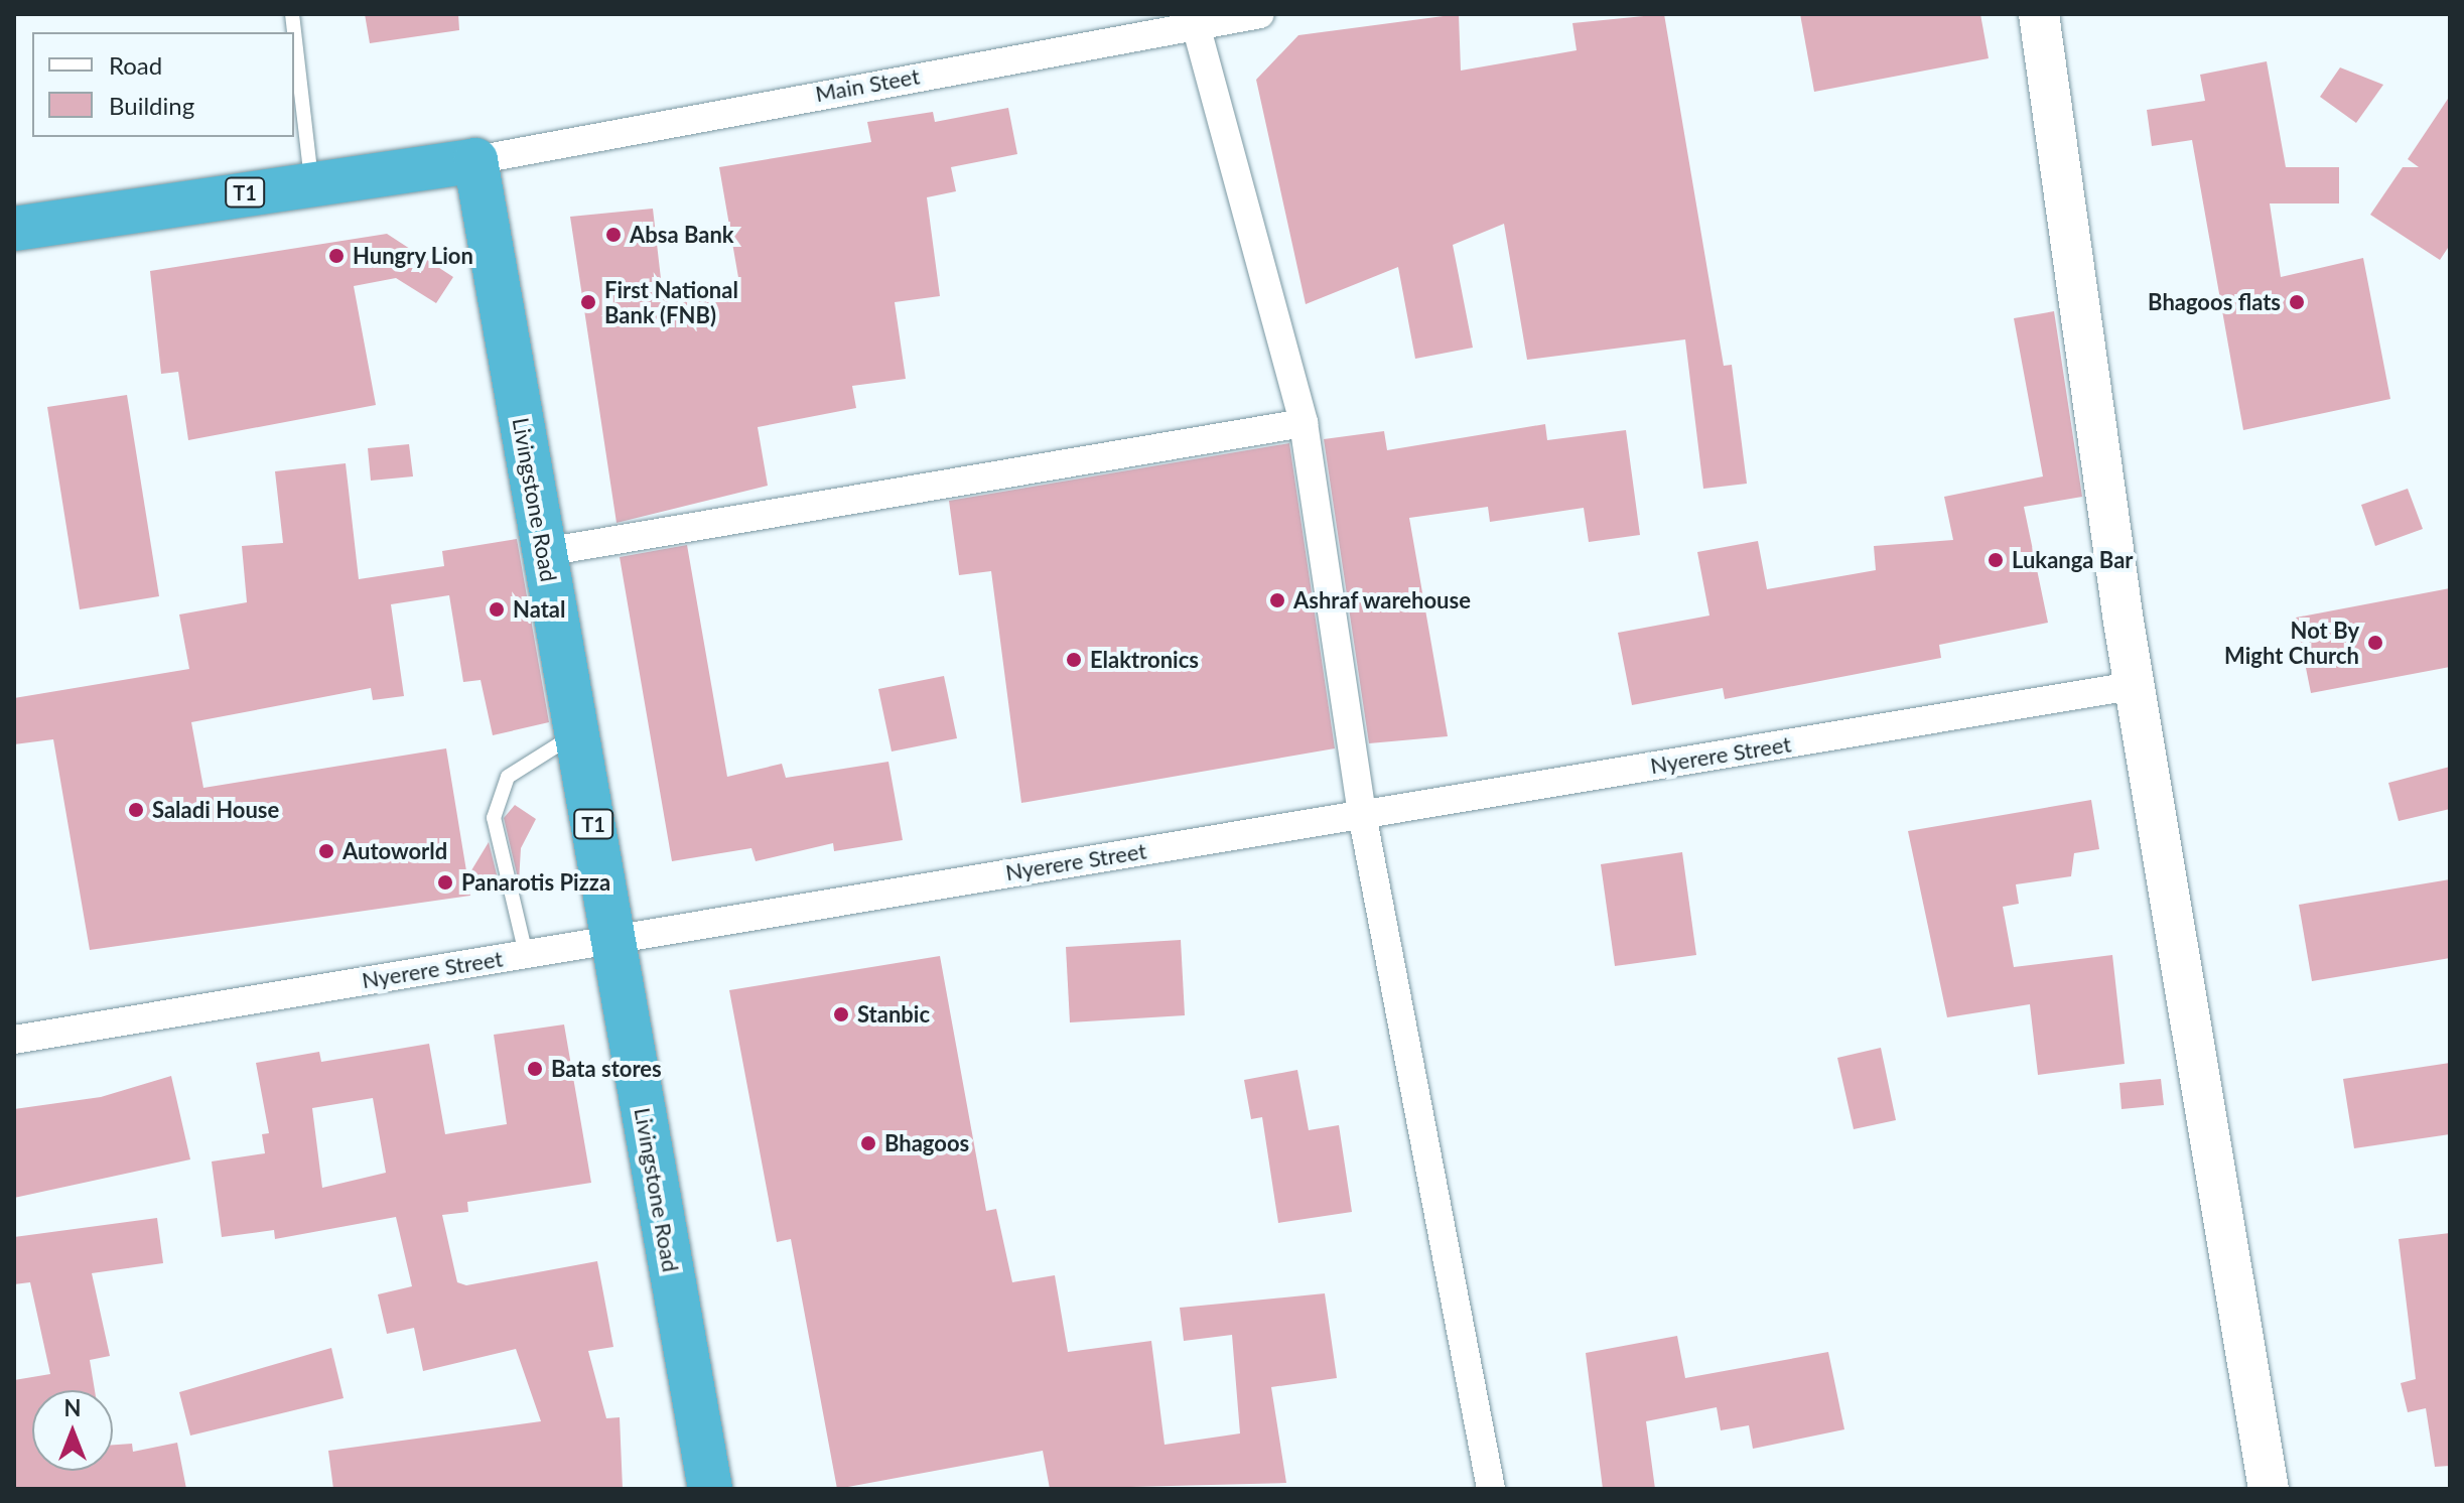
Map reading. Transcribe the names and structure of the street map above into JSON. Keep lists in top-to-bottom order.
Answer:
{
  "streets": {
    "highway": ["T1", "Livingstone Road"],
    "street": ["Main Steet", "Nyerere Street"]
  },
  "crossings": [
    ["Main Steet", "T1"],
    ["Main Steet", "Livingstone Road"],
    ["T1", "Livingstone Road"],
    ["Livingstone Road", "Nyerere Street"]
  ],
  "places": [
    "Absa Bank",
    "Hungry Lion",
    "First National Bank (FNB)",
    "Bhagoos flats",
    "Lukanga Bar",
    "Ashraf warehouse",
    "Natal",
    "Not By Might Church",
    "Elaktronics",
    "Saladi House",
    "Autoworld",
    "Panarotis Pizza",
    "Stanbic",
    "Bata stores",
    "Bhagoos"
  ],
  "legend": ["Road", "Building"],
  "north": "top"
}
